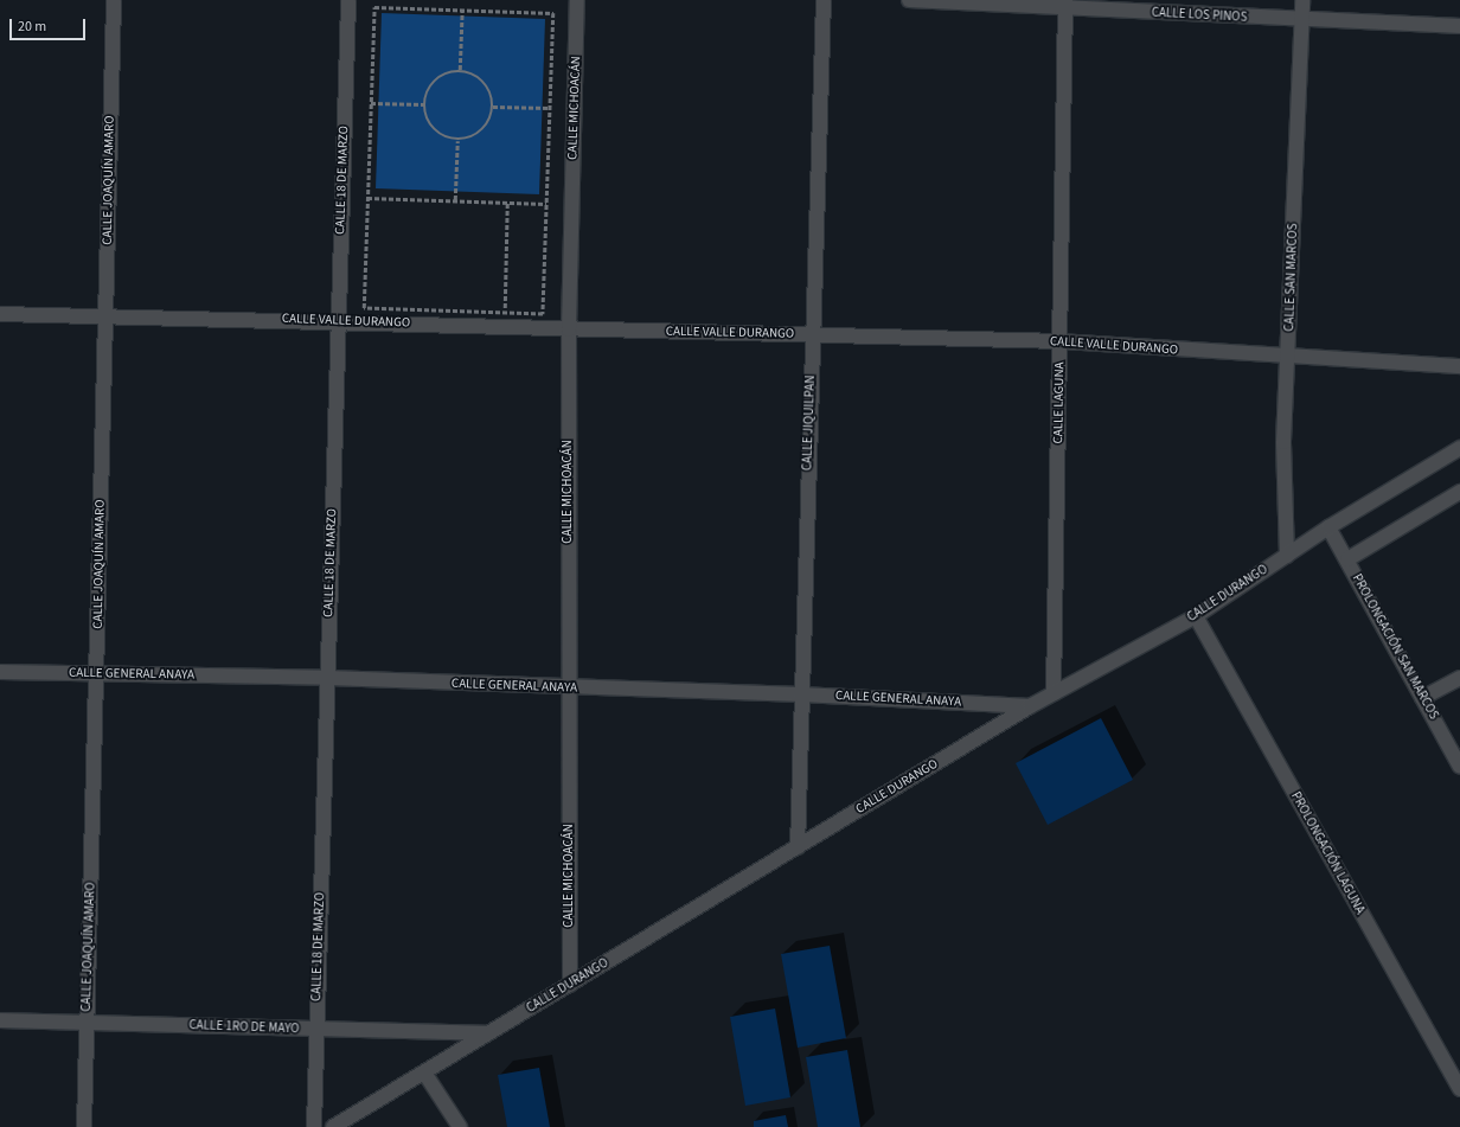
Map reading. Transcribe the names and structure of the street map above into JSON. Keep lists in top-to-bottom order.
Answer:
{
  "streets": {
    "street": [
      "CALLE LOS PINOS",
      "CALLE MICHOACÁN",
      "CALLE JOAQUÍN AMARO",
      "CALLE 18 DE MARZO",
      "CALLE SAN MARCOS",
      "CALLE VALLE DURANGO",
      "CALLE LAGUNA",
      "CALLE JIQUILPAN",
      "CALLE DURANGO",
      "PROLONGACIÓN SAN MARCOS",
      "CALLE GENERAL ANAYA",
      "PROLONGACIÓN LAGUNA",
      "CALLE 1RO DE MAYO"
    ]
  },
  "crossings": [
    ["CALLE LOS PINOS", "CALLE SAN MARCOS"],
    ["CALLE LOS PINOS", "CALLE LAGUNA"],
    ["CALLE MICHOACÁN", "CALLE VALLE DURANGO"],
    ["CALLE MICHOACÁN", "CALLE DURANGO"],
    ["CALLE MICHOACÁN", "CALLE GENERAL ANAYA"],
    ["CALLE JOAQUÍN AMARO", "CALLE VALLE DURANGO"],
    ["CALLE JOAQUÍN AMARO", "CALLE GENERAL ANAYA"],
    ["CALLE JOAQUÍN AMARO", "CALLE 1RO DE MAYO"],
    ["CALLE 18 DE MARZO", "CALLE VALLE DURANGO"],
    ["CALLE 18 DE MARZO", "CALLE GENERAL ANAYA"],
    ["CALLE 18 DE MARZO", "CALLE 1RO DE MAYO"],
    ["CALLE SAN MARCOS", "CALLE VALLE DURANGO"],
    ["CALLE SAN MARCOS", "CALLE DURANGO"],
    ["CALLE VALLE DURANGO", "CALLE LAGUNA"],
    ["CALLE VALLE DURANGO", "CALLE JIQUILPAN"],
    ["CALLE LAGUNA", "CALLE DURANGO"],
    ["CALLE JIQUILPAN", "CALLE DURANGO"],
    ["CALLE JIQUILPAN", "CALLE GENERAL ANAYA"],
    ["CALLE DURANGO", "PROLONGACIÓN SAN MARCOS"],
    ["CALLE DURANGO", "CALLE GENERAL ANAYA"],
    ["CALLE DURANGO", "PROLONGACIÓN LAGUNA"],
    ["CALLE DURANGO", "CALLE 1RO DE MAYO"]
  ],
  "scale_bar": "20 m"
}
